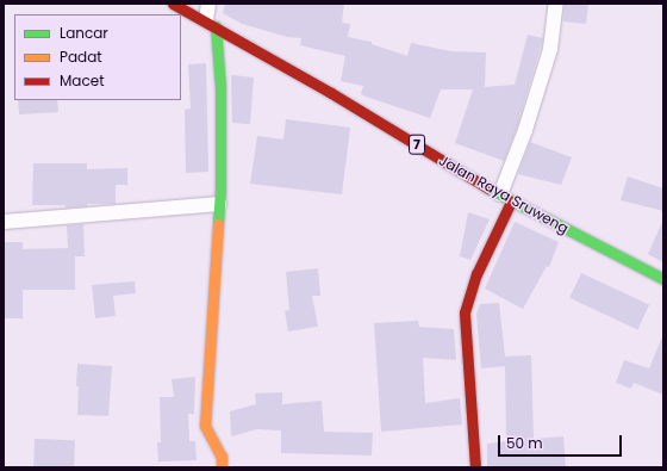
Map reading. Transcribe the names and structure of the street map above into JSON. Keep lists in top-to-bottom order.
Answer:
{
  "streets": {
    "main road": ["7", "Jalan Raya Sruweng"]
  },
  "legend": ["Lancar", "Padat", "Macet"],
  "scale_bar": "50 m"
}
